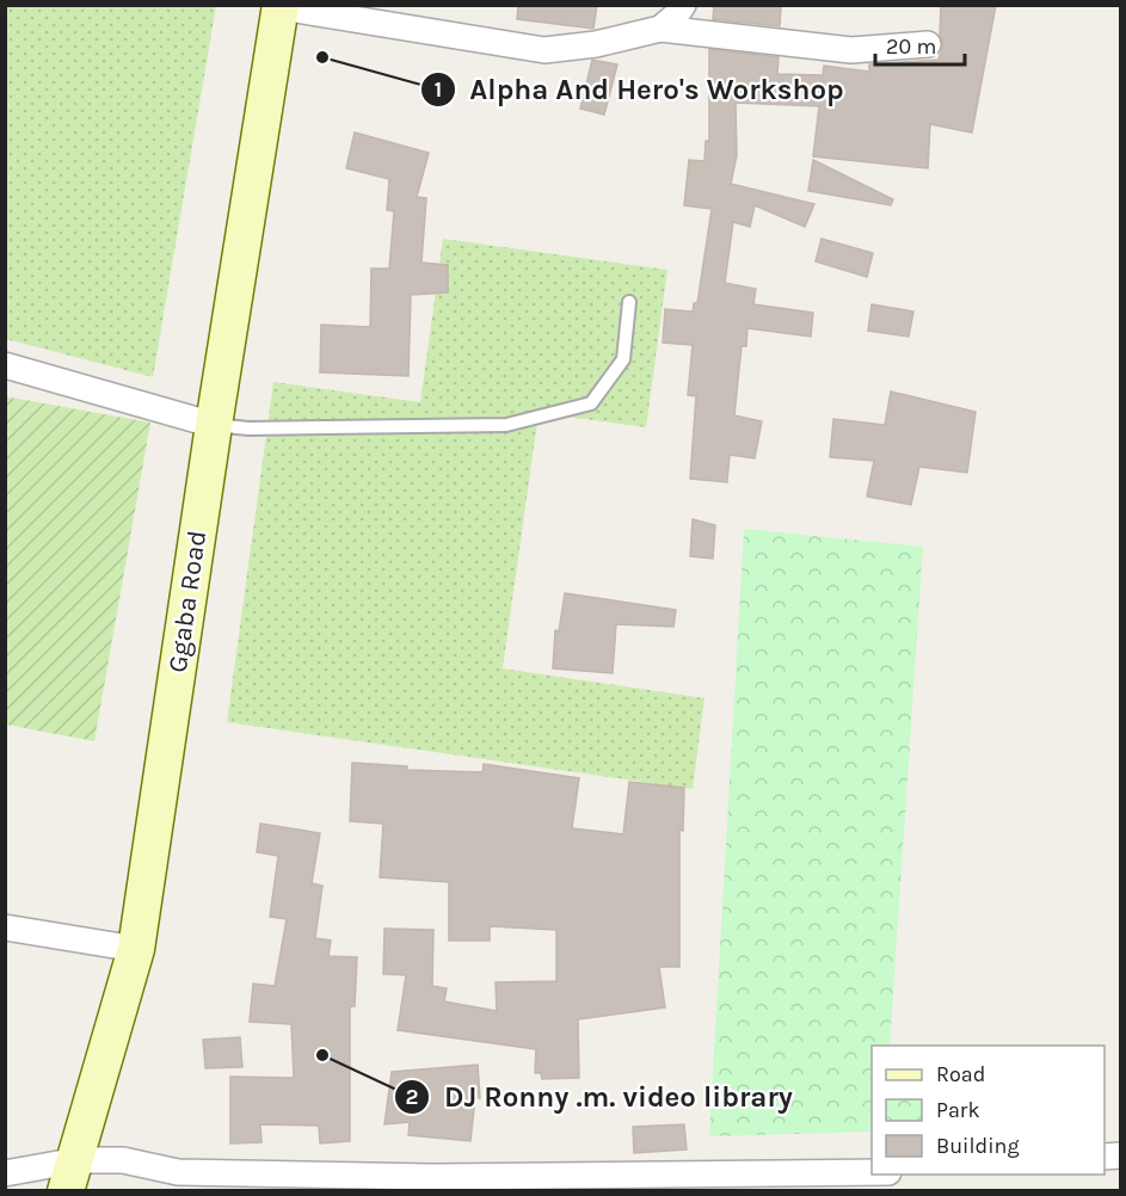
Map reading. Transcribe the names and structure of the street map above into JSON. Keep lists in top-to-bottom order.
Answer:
{
  "streets": {
    "main road": ["Ggaba Road"]
  },
  "places": ["Alpha And Hero's Workshop", "DJ Ronny .m. video library"],
  "legend": ["Road", "Park", "Building"],
  "scale_bar": "20 m"
}
